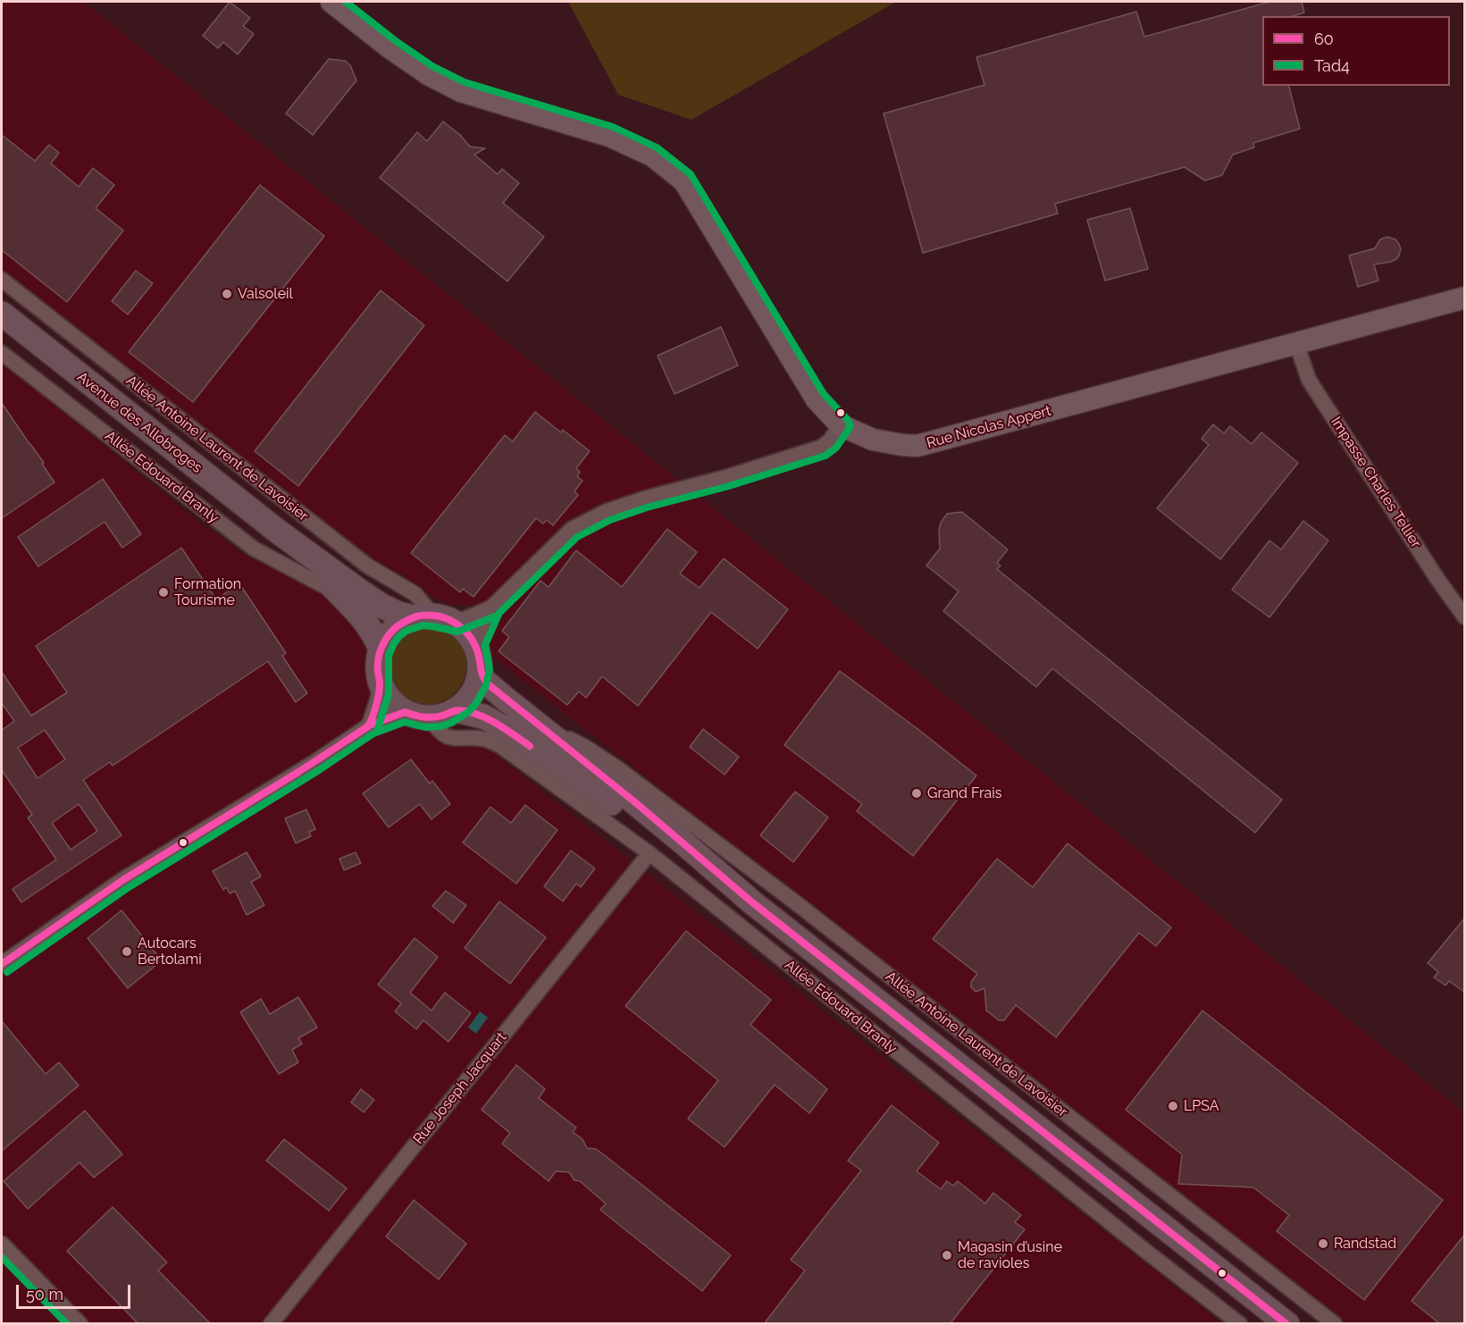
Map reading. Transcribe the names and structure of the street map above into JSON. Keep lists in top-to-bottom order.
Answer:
{
  "streets": {
    "main road": ["Avenue des Allobroges"],
    "street": [
      "Rue Nicolas Appert",
      "Allée Antoine Laurent de Lavoisier",
      "Allée Edouard Branly",
      "Impasse Charles Tellier",
      "Rue Joseph Jacquart"
    ]
  },
  "crossings": [
    ["Avenue des Allobroges", "Allée Antoine Laurent de Lavoisier"],
    ["Avenue des Allobroges", "Allée Edouard Branly"],
    ["Rue Nicolas Appert", "Impasse Charles Tellier"],
    ["Allée Antoine Laurent de Lavoisier", "Allée Edouard Branly"],
    ["Allée Edouard Branly", "Rue Joseph Jacquart"]
  ],
  "places": [
    "Valsoleil",
    "Formation Tourisme",
    "Grand Frais",
    "Autocars Bertolami",
    "LPSA",
    "Randstad",
    "Magasin d’usine de ravioles"
  ],
  "lines": ["transit line Tad4", "transit line 60"],
  "legend": ["60", "Tad4"],
  "scale_bar": "50 m"
}
